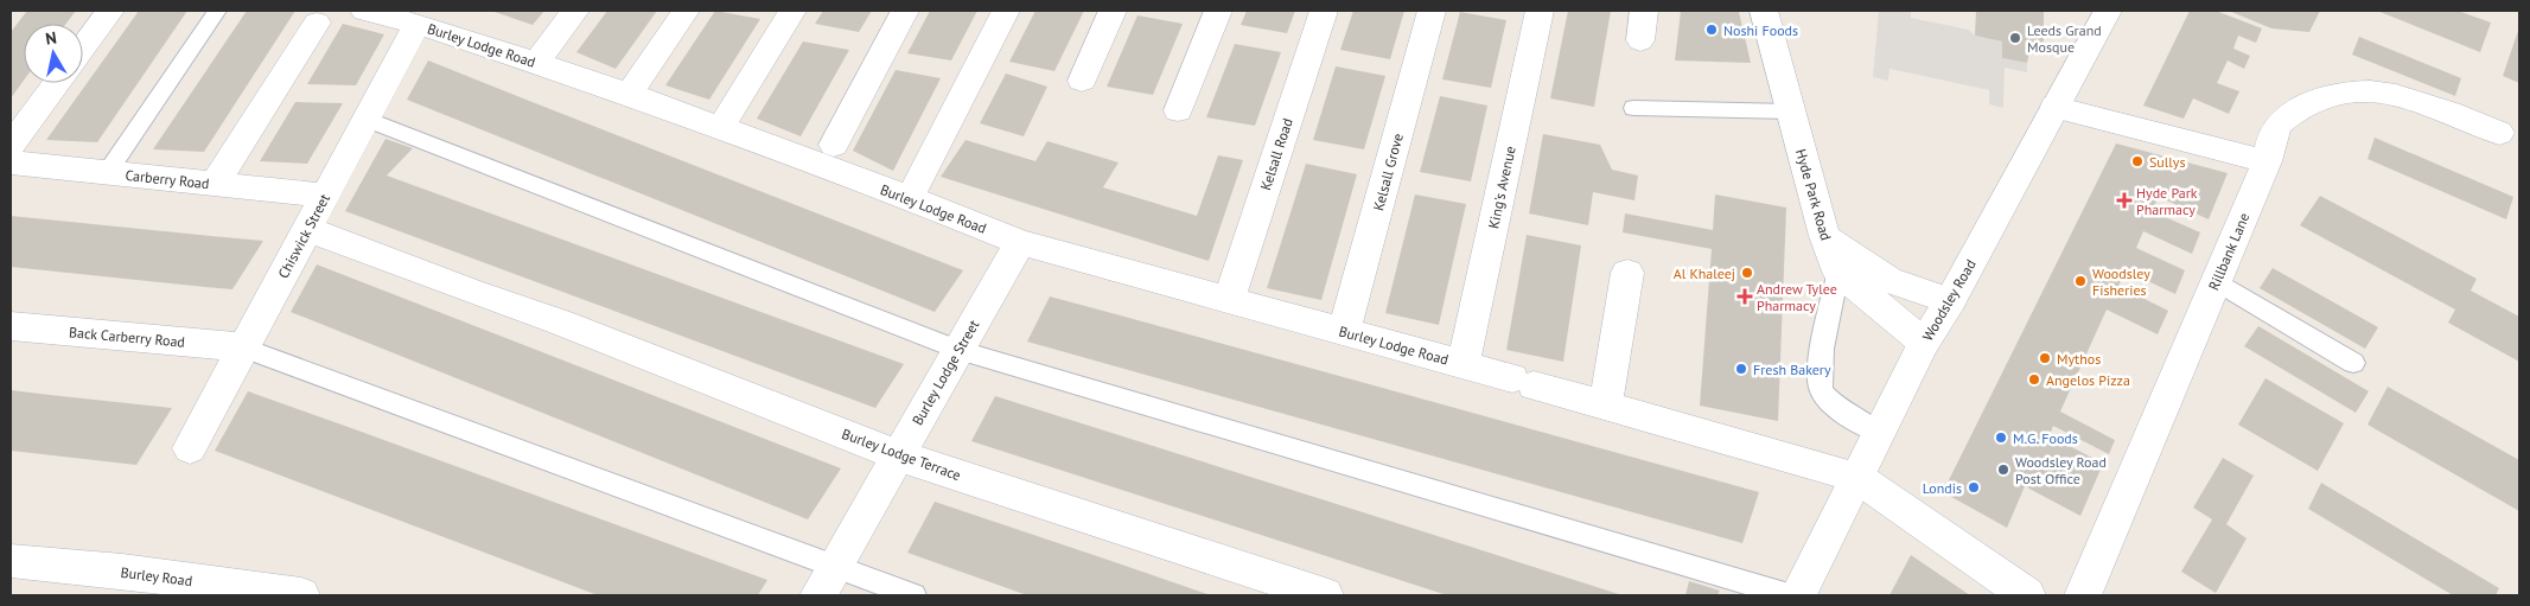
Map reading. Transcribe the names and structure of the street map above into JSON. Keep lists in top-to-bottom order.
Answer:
{
  "streets": {
    "street": [
      "Burley Lodge Road",
      "Kelsall Road",
      "Kelsall Grove",
      "Carberry Road",
      "King's Avenue",
      "Hyde Park Road",
      "Chiswick Street",
      "Rillbank Lane",
      "Woodsley Road",
      "Back Carberry Road",
      "Burley Lodge Street",
      "Burley Lodge Terrace",
      "Burley Road"
    ]
  },
  "crossings": [
    ["Burley Lodge Road", "Kelsall Road"],
    ["Burley Lodge Road", "Kelsall Grove"],
    ["Burley Lodge Road", "King's Avenue"],
    ["Burley Lodge Road", "Chiswick Street"],
    ["Burley Lodge Road", "Woodsley Road"],
    ["Burley Lodge Road", "Burley Lodge Street"],
    ["Carberry Road", "Chiswick Street"],
    ["Hyde Park Road", "Woodsley Road"],
    ["Chiswick Street", "Back Carberry Road"],
    ["Chiswick Street", "Burley Lodge Terrace"],
    ["Burley Lodge Street", "Burley Lodge Terrace"]
  ],
  "places": {
    "other": [
      "Noshi Foods",
      "Leeds Grand Mosque",
      "Sullys",
      "Al Khaleej",
      "Woodsley Fisheries",
      "Mythos",
      "Fresh Bakery",
      "Angelos Pizza",
      "M.G. Foods",
      "Woodsley Road Post Office",
      "Londis"
    ],
    "health": ["Hyde Park Pharmacy", "Andrew Tylee Pharmacy"]
  },
  "north": "top"
}
